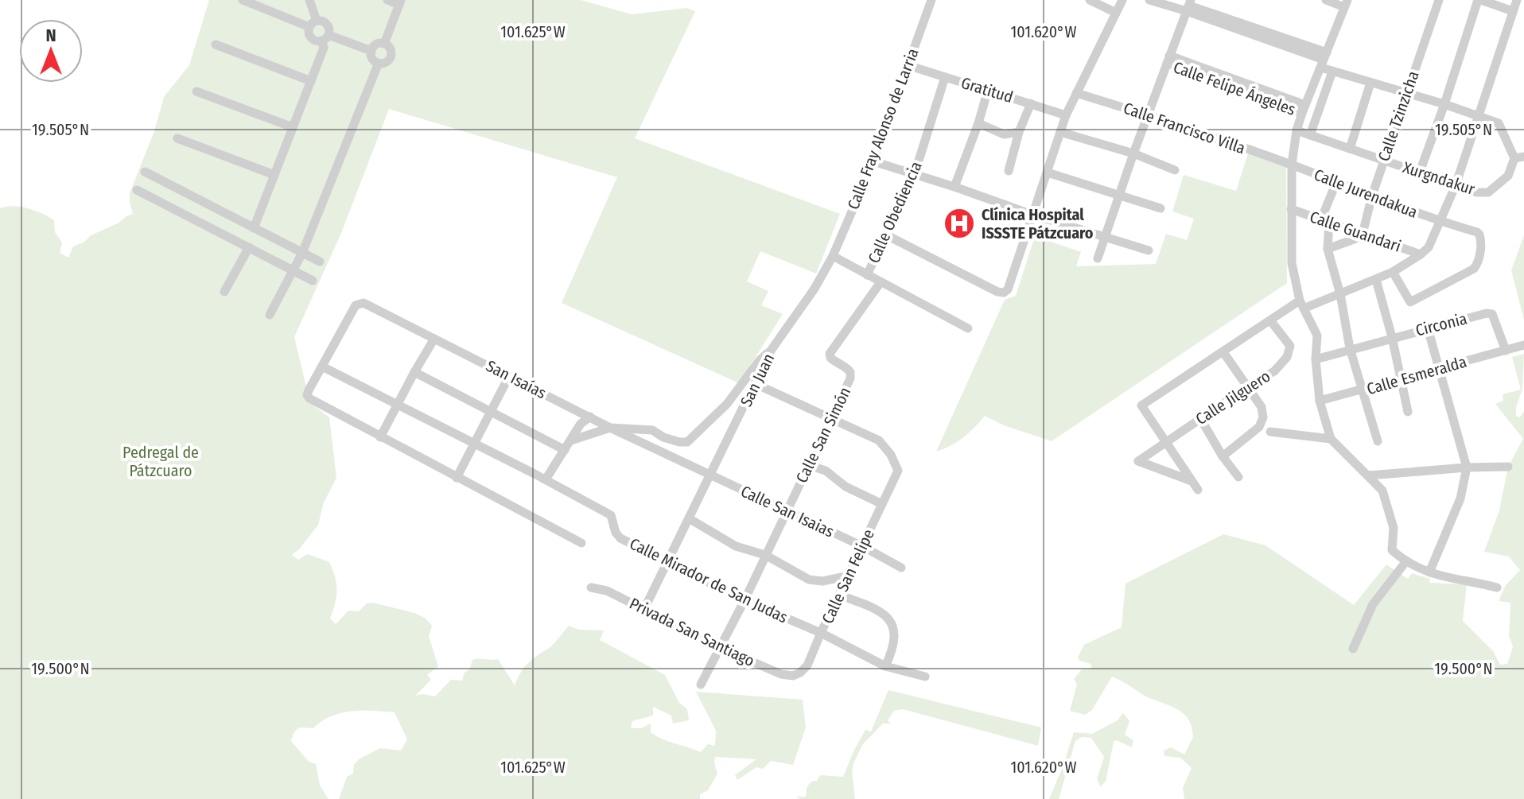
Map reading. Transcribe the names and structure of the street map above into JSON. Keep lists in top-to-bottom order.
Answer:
{
  "streets": {
    "street": [
      "Calle Felipe Ángeles",
      "Gratitud",
      "Calle Tzinzicha",
      "Calle Francisco Villa",
      "Calle Fray Alonso de Larria",
      "Xurgndakur",
      "Calle Jurendakua",
      "Calle Obediencia",
      "Calle Guandari",
      "Circonia",
      "Calle Esmeralda",
      "San Isaías",
      "San Juan",
      "Calle Jilguero",
      "Calle San Simón",
      "Calle San Isaias",
      "Calle San Felipe",
      "Calle Mirador de San Judas",
      "Privada San Santiago"
    ]
  },
  "crossings": [
    ["Gratitud", "Calle Fray Alonso de Larria"],
    ["Gratitud", "Calle Obediencia"],
    ["Calle Tzinzicha", "Xurgndakur"],
    ["Calle Tzinzicha", "Calle Jurendakua"],
    ["Calle Tzinzicha", "Calle Guandari"],
    ["Calle Francisco Villa", "Calle Jurendakua"],
    ["Calle Fray Alonso de Larria", "San Juan"],
    ["Circonia", "Calle Esmeralda"],
    ["San Isaías", "Calle San Isaias"],
    ["San Juan", "Calle San Isaias"],
    ["San Juan", "Calle Mirador de San Judas"],
    ["San Juan", "Privada San Santiago"],
    ["Calle San Simón", "Calle San Isaias"],
    ["Calle San Simón", "Calle San Felipe"],
    ["Calle San Simón", "Calle Mirador de San Judas"],
    ["Calle San Simón", "Privada San Santiago"],
    ["Calle San Isaias", "Calle San Felipe"],
    ["Calle San Felipe", "Calle Mirador de San Judas"],
    ["Calle San Felipe", "Privada San Santiago"]
  ],
  "parks": ["Pedregal de Pátzcuaro"],
  "places": {
    "hospital": ["Clínica Hospital ISSSTE Pátzcuaro"]
  },
  "north": "top",
  "coordinates": [
    "101.625°W",
    "101.620°W",
    "19.505°N",
    "19.500°N"
  ]
}
